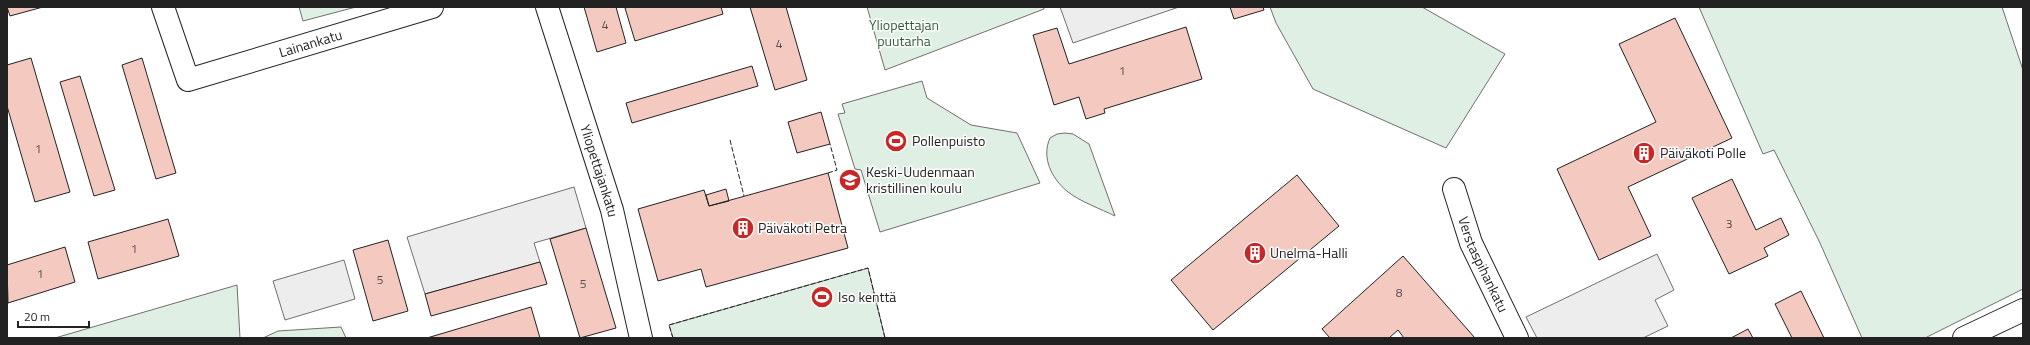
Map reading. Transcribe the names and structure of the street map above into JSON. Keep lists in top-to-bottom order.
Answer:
{
  "streets": {
    "street": ["Lainankatu", "Yliopettajankatu", "Verstaspihankatu"]
  },
  "parks": ["Yliopettajan puutarha"],
  "places": {
    "sports": ["Pollenpuisto", "Iso kenttä"],
    "building": ["Päiväkoti Polle", "Päiväkoti Petra", "Unelma-Halli"],
    "school or university": ["Keski-Uudenmaan kristillinen koulu"]
  },
  "house_numbers": [
    "4",
    "4",
    "1",
    "1",
    "3",
    "1",
    "1",
    "5",
    "5",
    "8"
  ],
  "scale_bar": "20 m"
}
